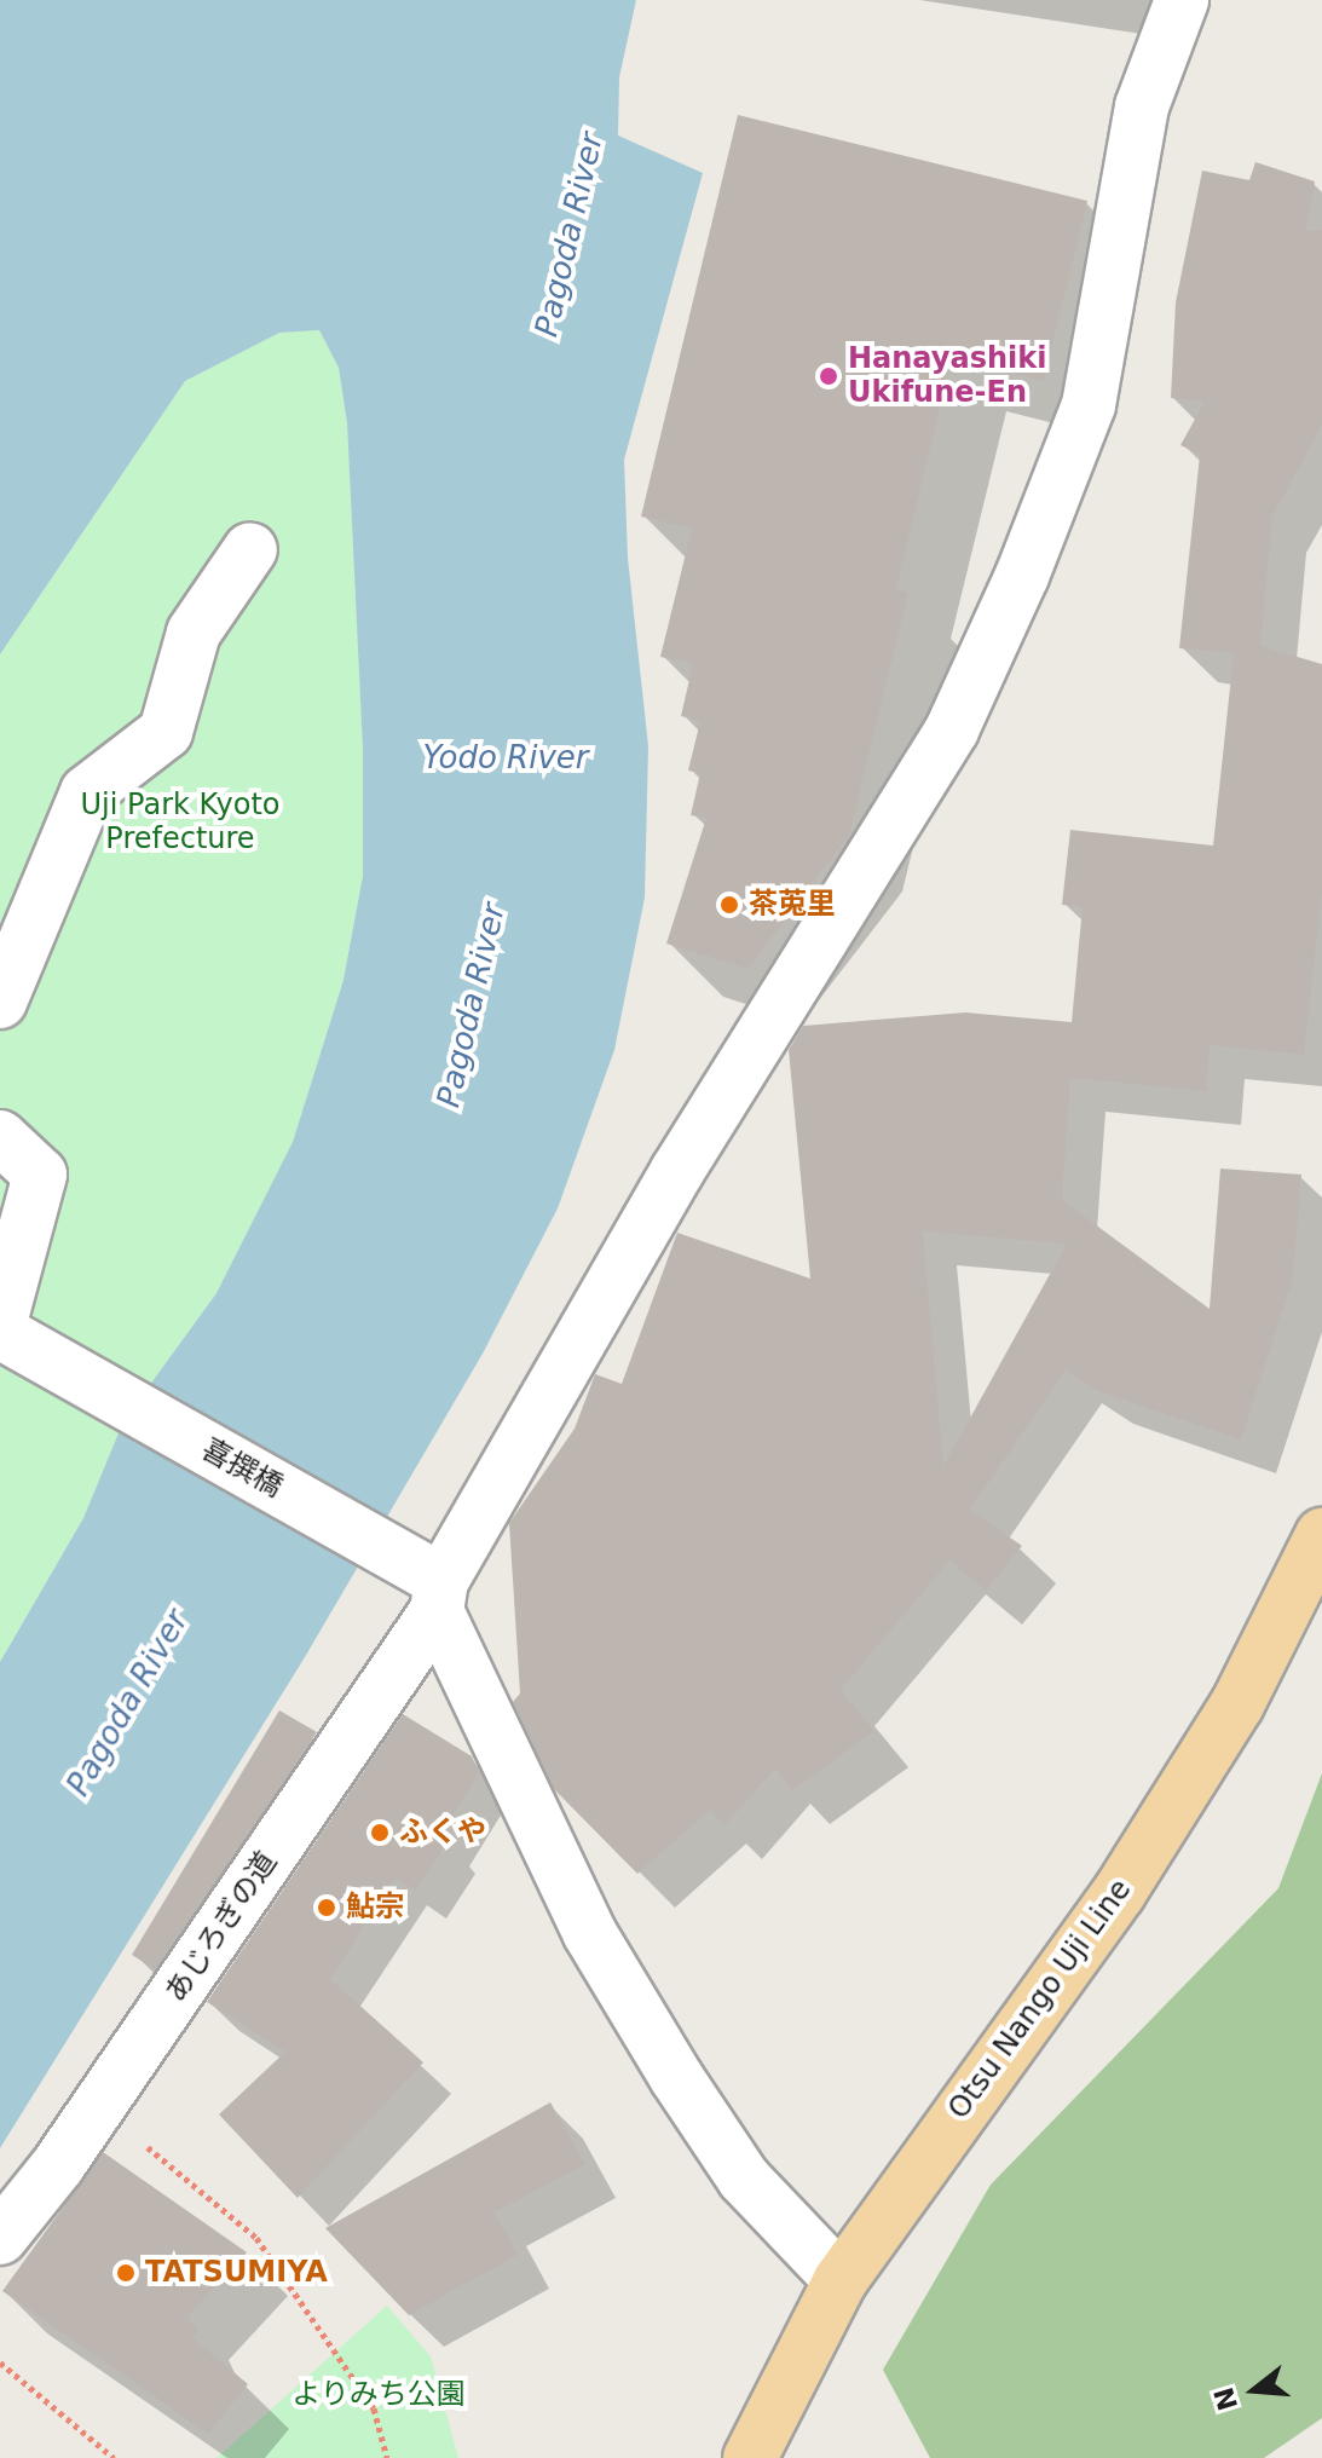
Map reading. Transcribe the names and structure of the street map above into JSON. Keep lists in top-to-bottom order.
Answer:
{
  "streets": {
    "main road": ["Otsu Nango Uji Line"],
    "street": ["喜撰橋", "あじろぎの道"]
  },
  "crossings": [
    ["喜撰橋", "あじろぎの道"]
  ],
  "water": ["Pagoda River", "Yodo River"],
  "parks": ["Uji Park Kyoto Prefecture", "よりみち公園"],
  "places": [
    "Hanayashiki Ukifune-En",
    "茶莵里",
    "ふくや",
    "鮎宗",
    "TATSUMIYA"
  ],
  "north": "left"
}
